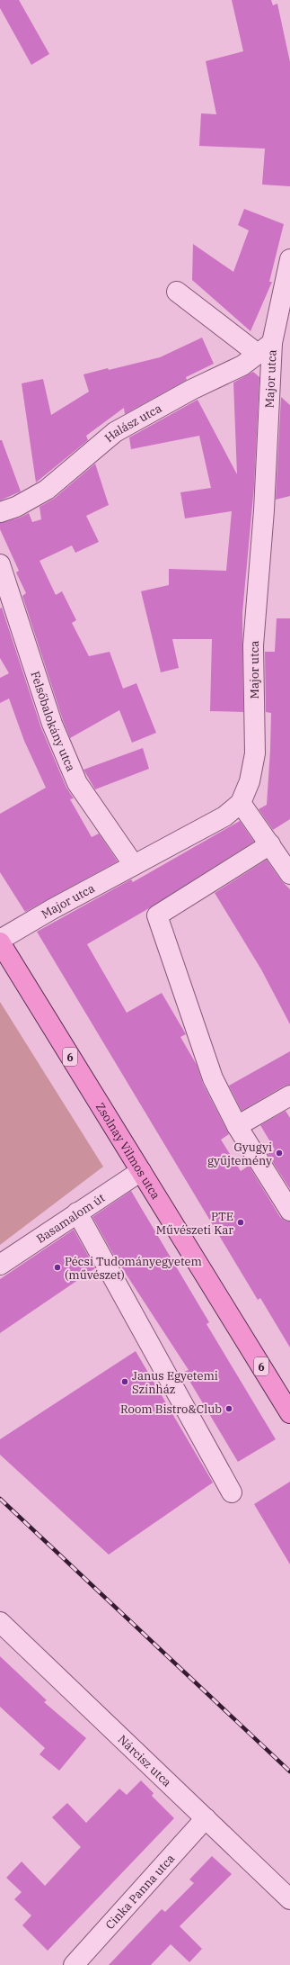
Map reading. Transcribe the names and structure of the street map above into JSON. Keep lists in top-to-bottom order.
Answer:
{
  "streets": {
    "main road": ["6", "Zsolnay Vilmos utca"],
    "street": [
      "Major utca",
      "Halász utca",
      "Felsőbalokány utca",
      "Basamalom út",
      "Nárcisz utca",
      "Cinka Panna utca"
    ]
  },
  "crossings": [
    ["Major utca", "Halász utca"],
    ["Major utca", "Felsőbalokány utca"],
    ["Major utca", "Zsolnay Vilmos utca"],
    ["Zsolnay Vilmos utca", "Basamalom út"],
    ["Nárcisz utca", "Cinka Panna utca"]
  ],
  "places": [
    "Gyugyi gyűjtemény",
    "PTE Művészeti Kar",
    "Pécsi Tudományegyetem (művészet)",
    "Janus Egyetemi Színház",
    "Room Bistro&Club"
  ]
}
